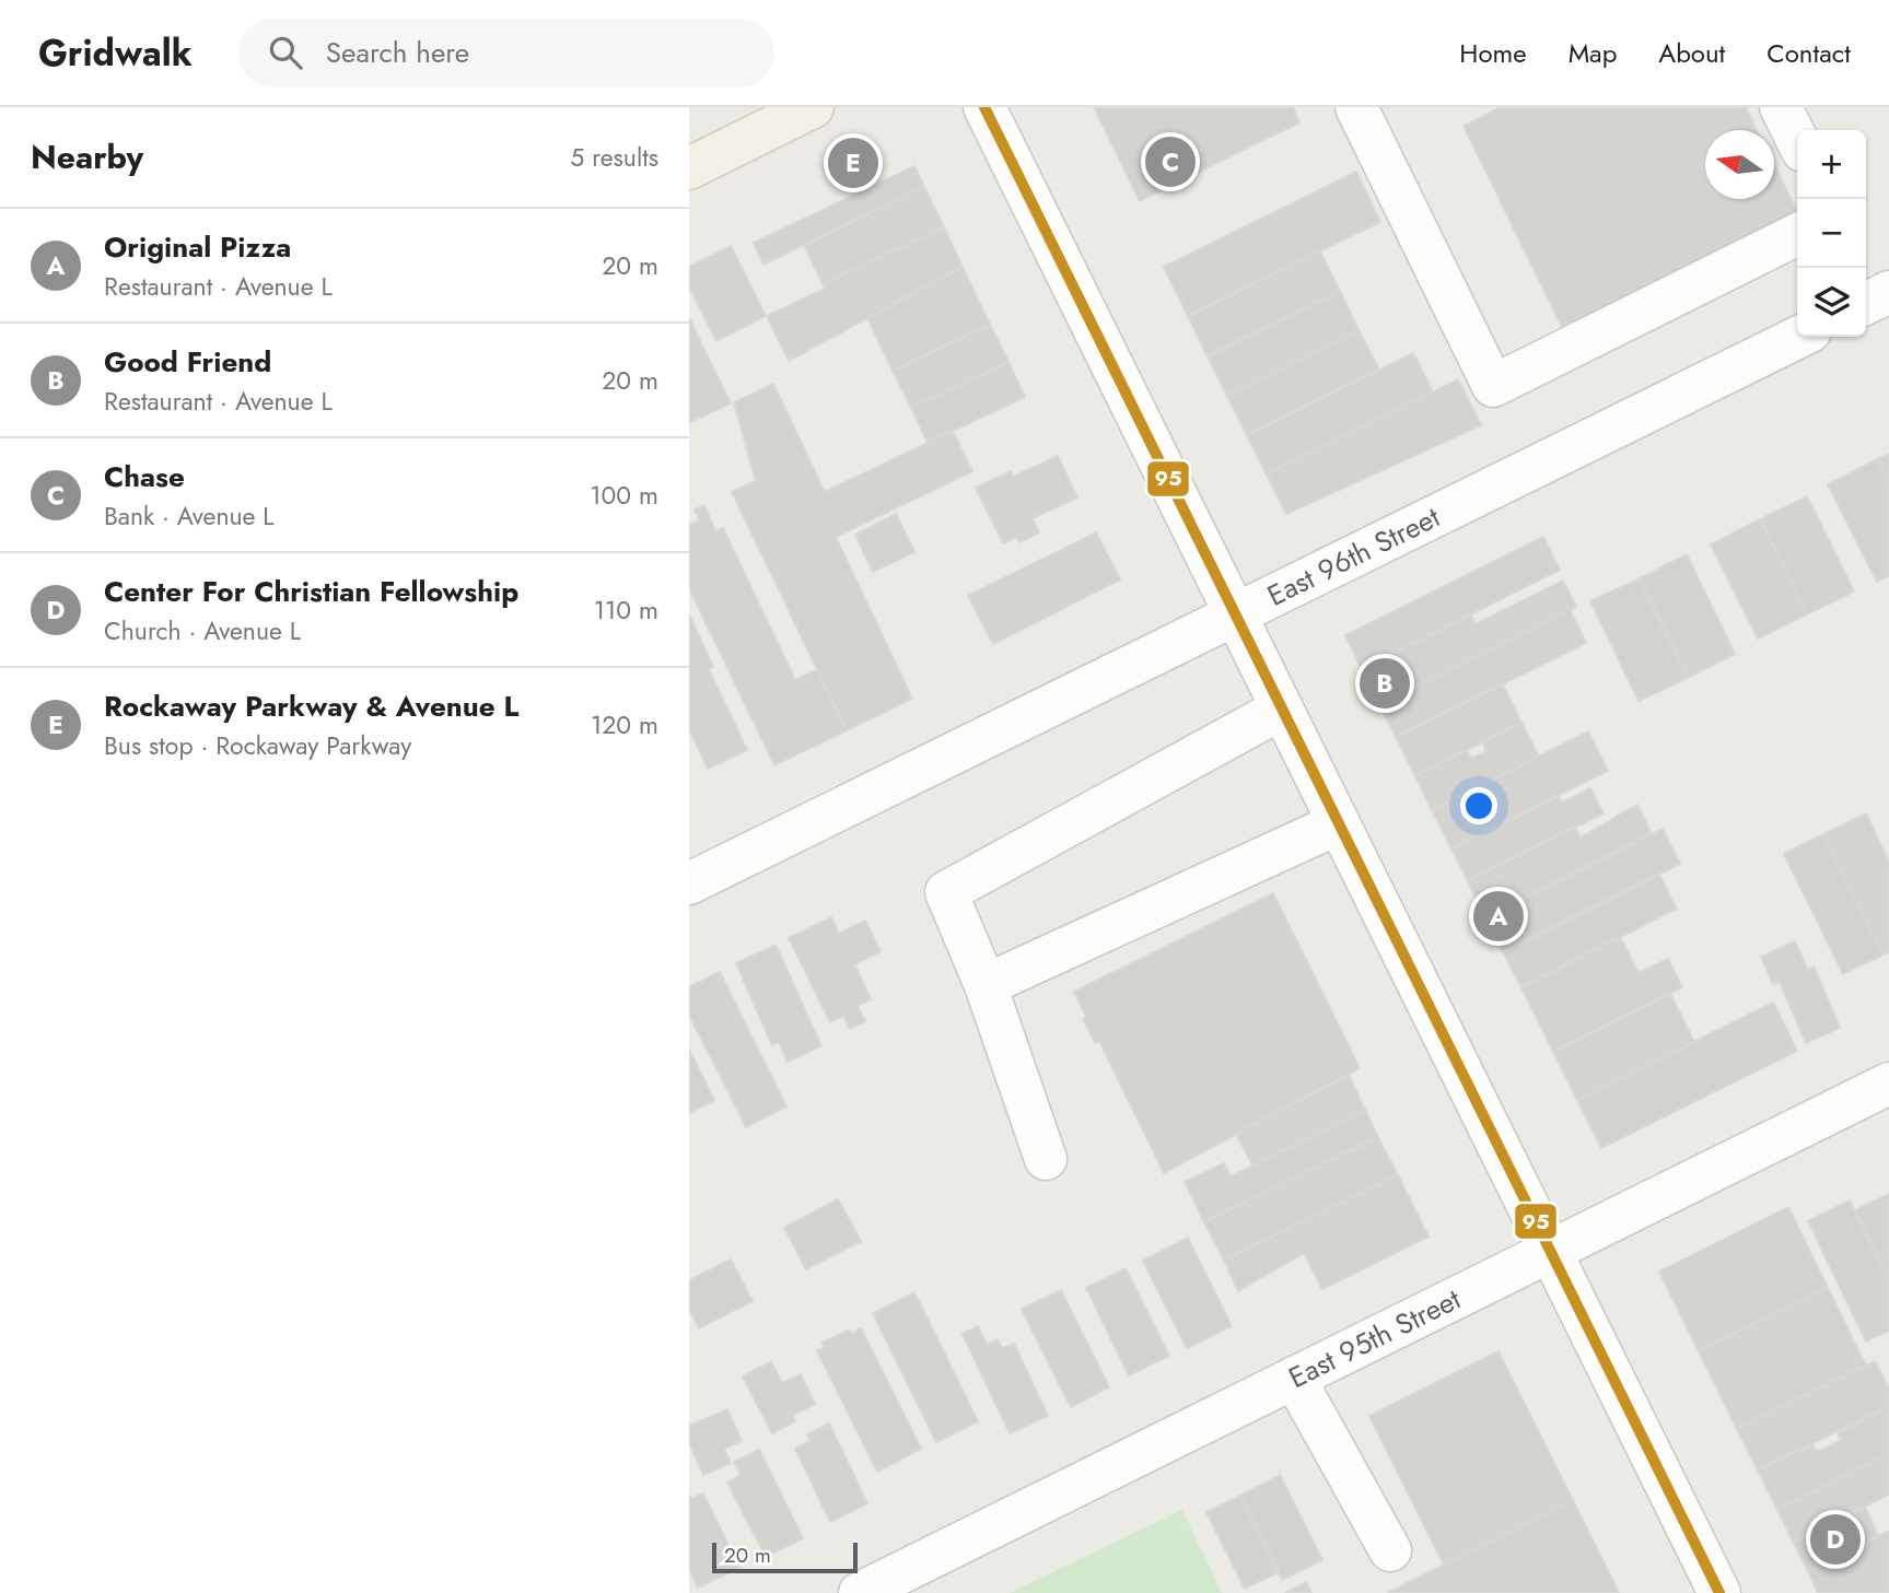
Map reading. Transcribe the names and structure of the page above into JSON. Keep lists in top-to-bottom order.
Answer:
{
  "streets": {
    "street": ["East 96th Street", "East 95th Street"]
  },
  "lines": ["transit line 95"],
  "scale_bar": "20 m",
  "north": "left",
  "page": {
    "header": "Gridwalk",
    "search": "Search here",
    "nav": [
      "Home",
      "Map",
      "About",
      "Contact"
    ],
    "heading": ["Nearby", "5 results"],
    "map_buttons": ["+", "−"],
    "pins": [
      "C",
      "E",
      "B",
      "A",
      "D"
    ],
    "list": [
      {
        "mark": "A",
        "name": "Original Pizza",
        "note": "Restaurant · Avenue L",
        "value": "20 m"
      },
      {
        "mark": "B",
        "name": "Good Friend",
        "note": "Restaurant · Avenue L",
        "value": "20 m"
      },
      {
        "mark": "C",
        "name": "Chase",
        "note": "Bank · Avenue L",
        "value": "100 m"
      },
      {
        "mark": "D",
        "name": "Center For Christian Fellowship",
        "note": "Church · Avenue L",
        "value": "110 m"
      },
      {
        "mark": "E",
        "name": "Rockaway Parkway & Avenue L",
        "note": "Bus stop · Rockaway Parkway",
        "value": "120 m"
      }
    ],
    "scale": "20 m"
  }
}
